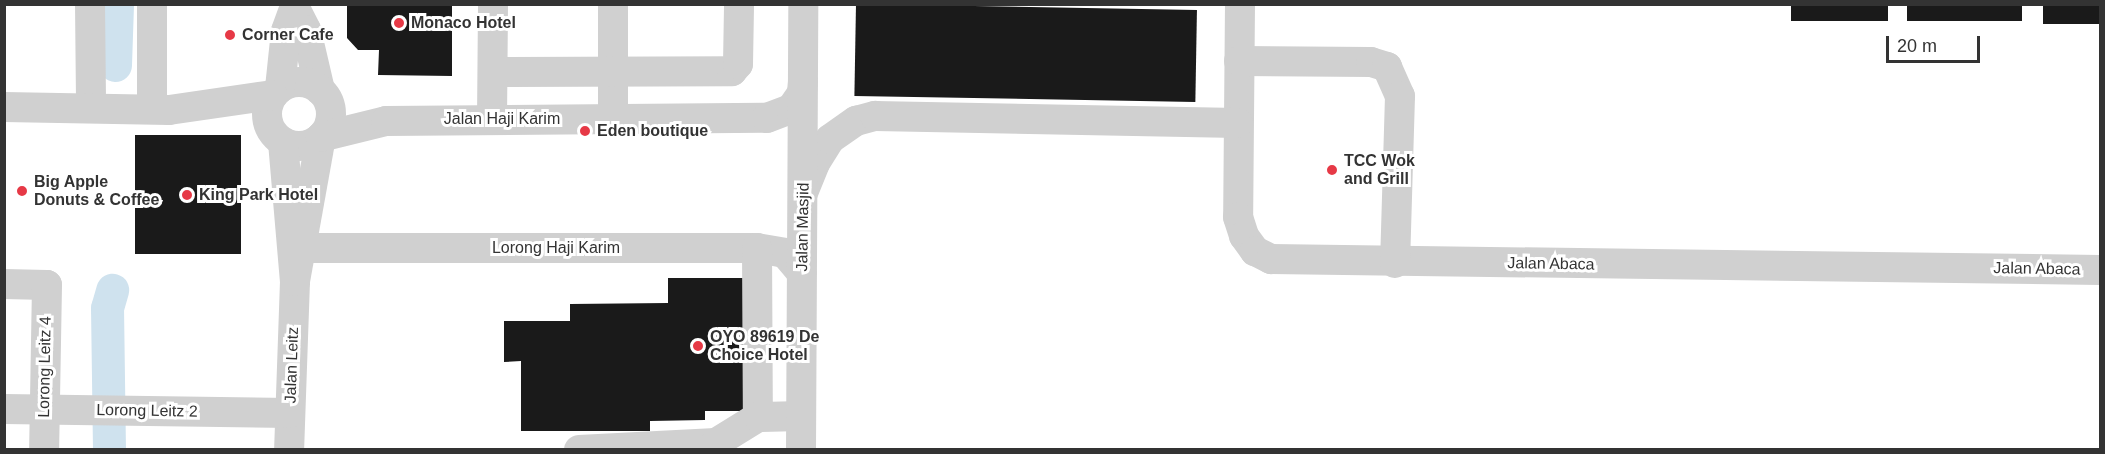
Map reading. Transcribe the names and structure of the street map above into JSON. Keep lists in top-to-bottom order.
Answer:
{
  "streets": {
    "street": [
      "Jalan Haji Karim",
      "Jalan Masjid",
      "Lorong Haji Karim",
      "Jalan Abaca",
      "Jalan Leitz",
      "Lorong Leitz 4",
      "Lorong Leitz 2"
    ]
  },
  "crossings": [
    ["Jalan Haji Karim", "Jalan Masjid"],
    ["Jalan Masjid", "Lorong Haji Karim"],
    ["Jalan Leitz", "Lorong Leitz 2"],
    ["Lorong Leitz 4", "Lorong Leitz 2"]
  ],
  "places": [
    "Monaco Hotel",
    "Corner Cafe",
    "Eden boutique",
    "TCC Wok and Grill",
    "Big Apple Donuts & Coffee",
    "King Park Hotel",
    "OYO 89619 De Choice Hotel"
  ],
  "scale_bar": "20 m"
}
